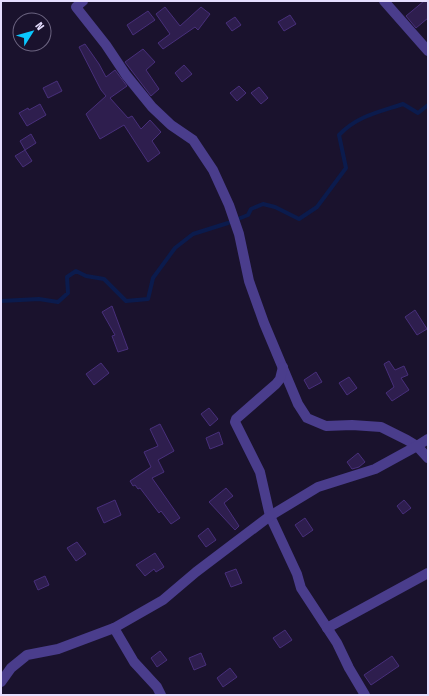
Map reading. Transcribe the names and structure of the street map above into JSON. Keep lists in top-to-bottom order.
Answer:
{
  "north": "top right"
}
